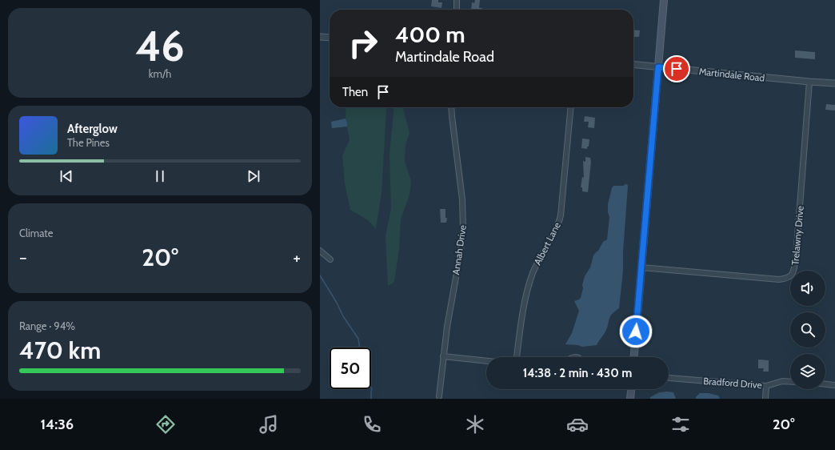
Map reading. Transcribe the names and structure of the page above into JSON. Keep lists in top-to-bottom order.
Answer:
{
  "streets": {
    "street": [
      "Martindale Road",
      "Trelawny Drive",
      "Albert Lane",
      "Annah Drive",
      "Bradford Drive"
    ]
  },
  "crossings": [
    ["Martindale Road", "Trelawny Drive"]
  ],
  "page": {
    "tile": [
      ["46", "km/h"],
      "Climate",
      ["Range · 94%", "470 km"]
    ],
    "turn": ["400 m", "Martindale Road"],
    "then": "Then",
    "song": ["Afterglow", "The Pines"],
    "heat": ["−", "20°", "+"],
    "limit": "50",
    "trip": "14:38 · 2 min · 430 m",
    "tabs": ["14:36", "20°"]
  }
}
